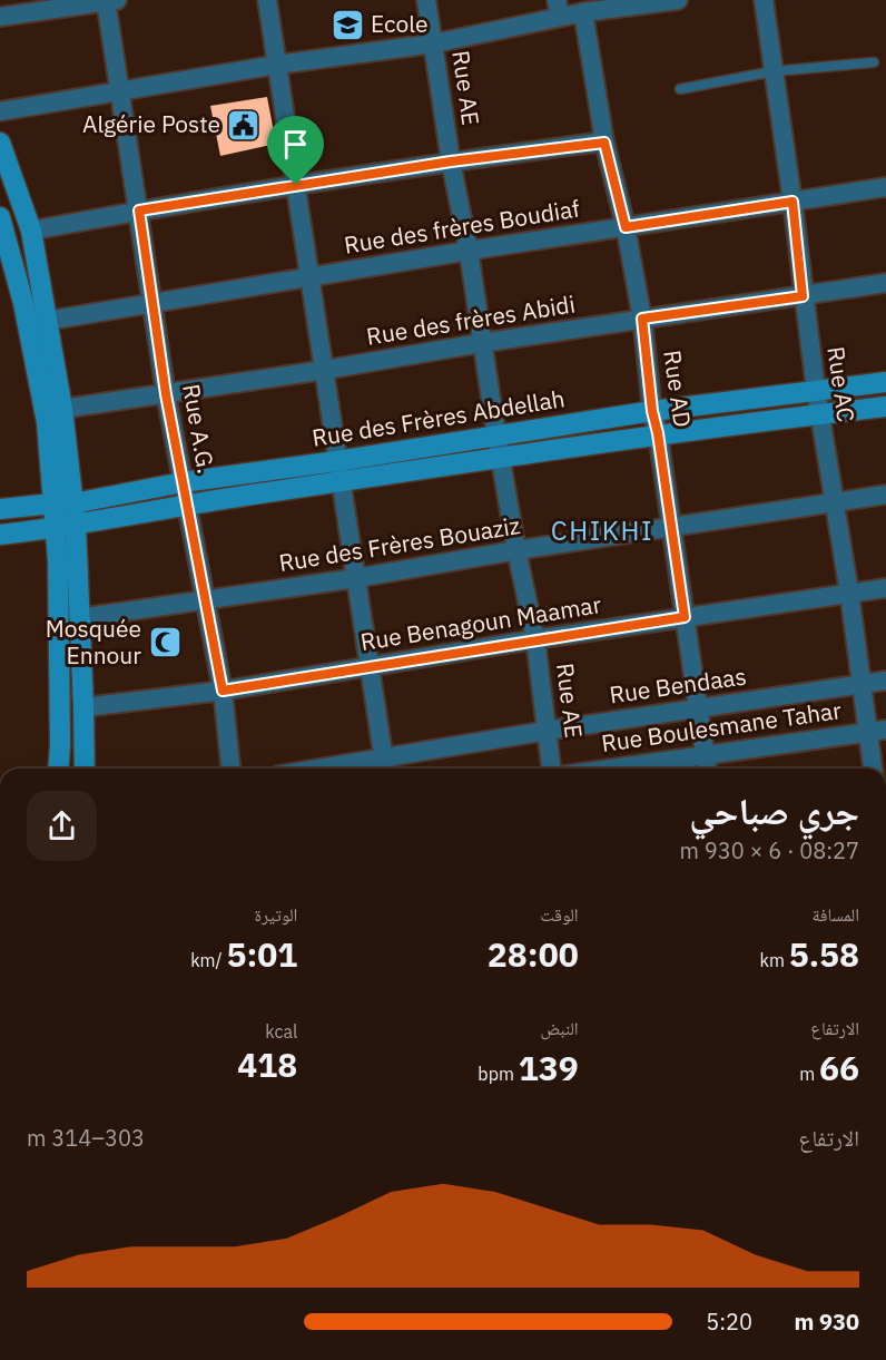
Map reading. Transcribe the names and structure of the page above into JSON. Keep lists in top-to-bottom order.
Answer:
{
  "streets": {
    "main road": ["Rue des Frères Abdellah"],
    "street": [
      "Rue AE",
      "Rue des frères Boudiaf",
      "Rue des frères Abidi",
      "Rue AC",
      "Rue AD",
      "Rue A.G.",
      "Rue des Frères Bouaziz",
      "Rue Benagoun Maamar",
      "Rue Bendaas",
      "Rue Boulesmane Tahar"
    ]
  },
  "crossings": [
    ["Rue AE", "Rue des frères Boudiaf"],
    ["Rue AE", "Rue des frères Abidi"],
    ["Rue AE", "Rue des Frères Abdellah"],
    ["Rue AE", "Rue des Frères Bouaziz"],
    ["Rue AE", "Rue Benagoun Maamar"],
    ["Rue AE", "Rue Bendaas"],
    ["Rue des frères Boudiaf", "Rue AC"],
    ["Rue des frères Boudiaf", "Rue AD"],
    ["Rue des frères Boudiaf", "Rue A.G."],
    ["Rue des frères Abidi", "Rue AC"],
    ["Rue des frères Abidi", "Rue AD"],
    ["Rue des frères Abidi", "Rue A.G."],
    ["Rue AC", "Rue des Frères Abdellah"],
    ["Rue AC", "Rue des Frères Bouaziz"],
    ["Rue AC", "Rue Benagoun Maamar"],
    ["Rue AC", "Rue Bendaas"],
    ["Rue AC", "Rue Boulesmane Tahar"],
    ["Rue AD", "Rue des Frères Abdellah"],
    ["Rue AD", "Rue des Frères Bouaziz"],
    ["Rue AD", "Rue Benagoun Maamar"],
    ["Rue AD", "Rue Bendaas"],
    ["Rue AD", "Rue Boulesmane Tahar"],
    ["Rue des Frères Abdellah", "Rue A.G."],
    ["Rue A.G.", "Rue des Frères Bouaziz"],
    ["Rue A.G.", "Rue Benagoun Maamar"]
  ],
  "districts": ["CHIKHI"],
  "places": {
    "school or university": ["Ecole"],
    "public building": ["Algérie Poste"],
    "mosque": ["Mosquée Ennour"]
  },
  "page": {
    "heading": ["جري صباحي", "08:27 · 6 × 930 m"],
    "stats": [
      ["المسافة", "5.58 km"],
      ["الوقت", "28:00"],
      ["الوتيرة", "5:01 /km"],
      ["الارتفاع", "66 m"],
      ["النبض", "139 bpm"],
      ["kcal", "418"]
    ],
    "chart": ["الارتفاع", "303–314 m"],
    "list": [
      {
        "name": "930 m",
        "note": "5:20"
      }
    ]
  }
}
